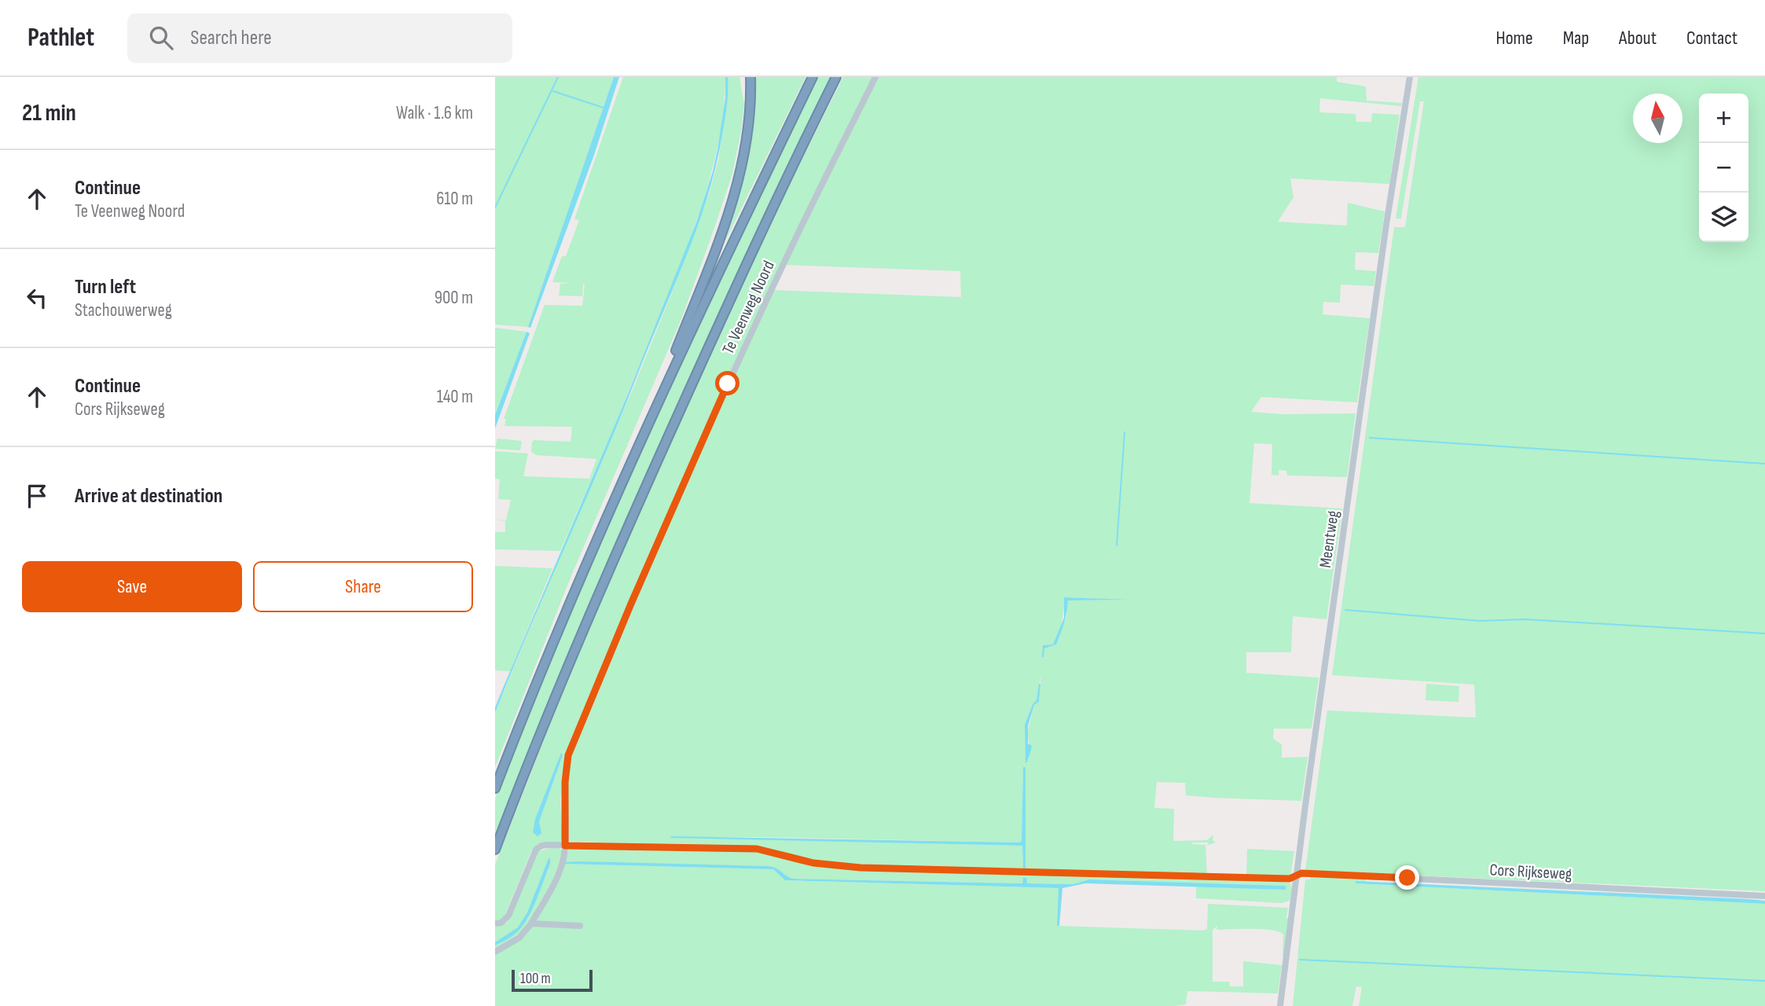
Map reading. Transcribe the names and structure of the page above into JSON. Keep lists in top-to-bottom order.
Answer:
{
  "streets": {
    "street": ["Te Veenweg Noord", "Meentweg", "Cors Rijkseweg"]
  },
  "crossings": [
    ["Te Veenweg Noord", "Cors Rijkseweg"],
    ["Meentweg", "Cors Rijkseweg"]
  ],
  "scale_bar": "100 m",
  "north": "top",
  "page": {
    "header": "Pathlet",
    "search": "Search here",
    "nav": [
      "Home",
      "Map",
      "About",
      "Contact"
    ],
    "heading": ["21 min", "Walk · 1.6 km"],
    "map_buttons": ["+", "−"],
    "list": [
      ["Continue", "Te Veenweg Noord", "610 m"],
      ["Turn left", "Stachouwerweg", "900 m"],
      ["Continue", "Cors Rijkseweg", "140 m"],
      "Arrive at destination"
    ],
    "buttons": ["Save", "Share"],
    "scale": "100 m"
  }
}
